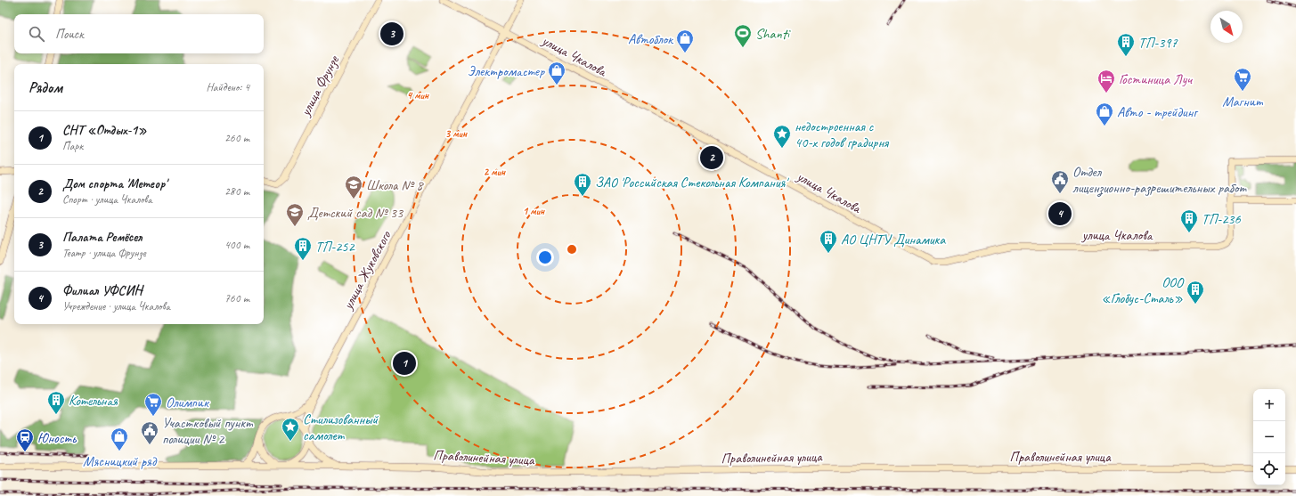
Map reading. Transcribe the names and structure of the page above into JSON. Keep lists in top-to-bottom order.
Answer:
{
  "streets": {
    "street": [
      "улица Чкалова",
      "улица Фрунзе",
      "улица Жуковского",
      "Праволинейная улица"
    ]
  },
  "crossings": [
    ["улица Чкалова", "улица Жуковского"],
    ["улица Жуковского", "Праволинейная улица"]
  ],
  "places": {
    "sports": ["Shanti"],
    "shop": [
      "Автоблок",
      "Электромастер",
      "Авто - трейдинг",
      "Мясницкий ряд"
    ],
    "building": [
      "ТП-397",
      "ЗАО 'Российская Стекольная Компания'",
      "ТП-236",
      "АО ЦНТУ Динамика",
      "ТП-252",
      "ООО «Глобус-Сталь»",
      "Котельная"
    ],
    "supermarket": ["Магнит", "Олимпик"],
    "hotel": ["Гостиница Луч"],
    "place": ["недостроенная с 40-х годов градирня", "Стилизованный самолет"],
    "public building": ["Отдел лицензионно-разрешительных работ", "Участковый пункт полиции № 2"],
    "school or university": ["Школа № 8", "Детский сад № 33"],
    "station": ["Юность"]
  },
  "north": "bottom right",
  "page": {
    "search": "Поиск",
    "pins": [
      "3",
      "2",
      "4",
      "1"
    ],
    "heading": ["Рядом", "Найдено: 4"],
    "list": [
      {
        "mark": "1",
        "name": "СНТ «Отдых-1»",
        "note": "Парк",
        "value": "260 m"
      },
      {
        "mark": "2",
        "name": "Дом спорта 'Метеор'",
        "note": "Спорт · улица Чкалова",
        "value": "280 m"
      },
      {
        "mark": "3",
        "name": "Палата Ремёсел",
        "note": "Театр · улица Фрунзе",
        "value": "400 m"
      },
      {
        "mark": "4",
        "name": "Филиал УФСИН",
        "note": "Учреждение · улица Чкалова",
        "value": "760 m"
      }
    ],
    "map_buttons": ["+", "−"]
  },
  "rings": [
    "4 мин",
    "3 мин",
    "2 мин",
    "1 мин"
  ]
}
